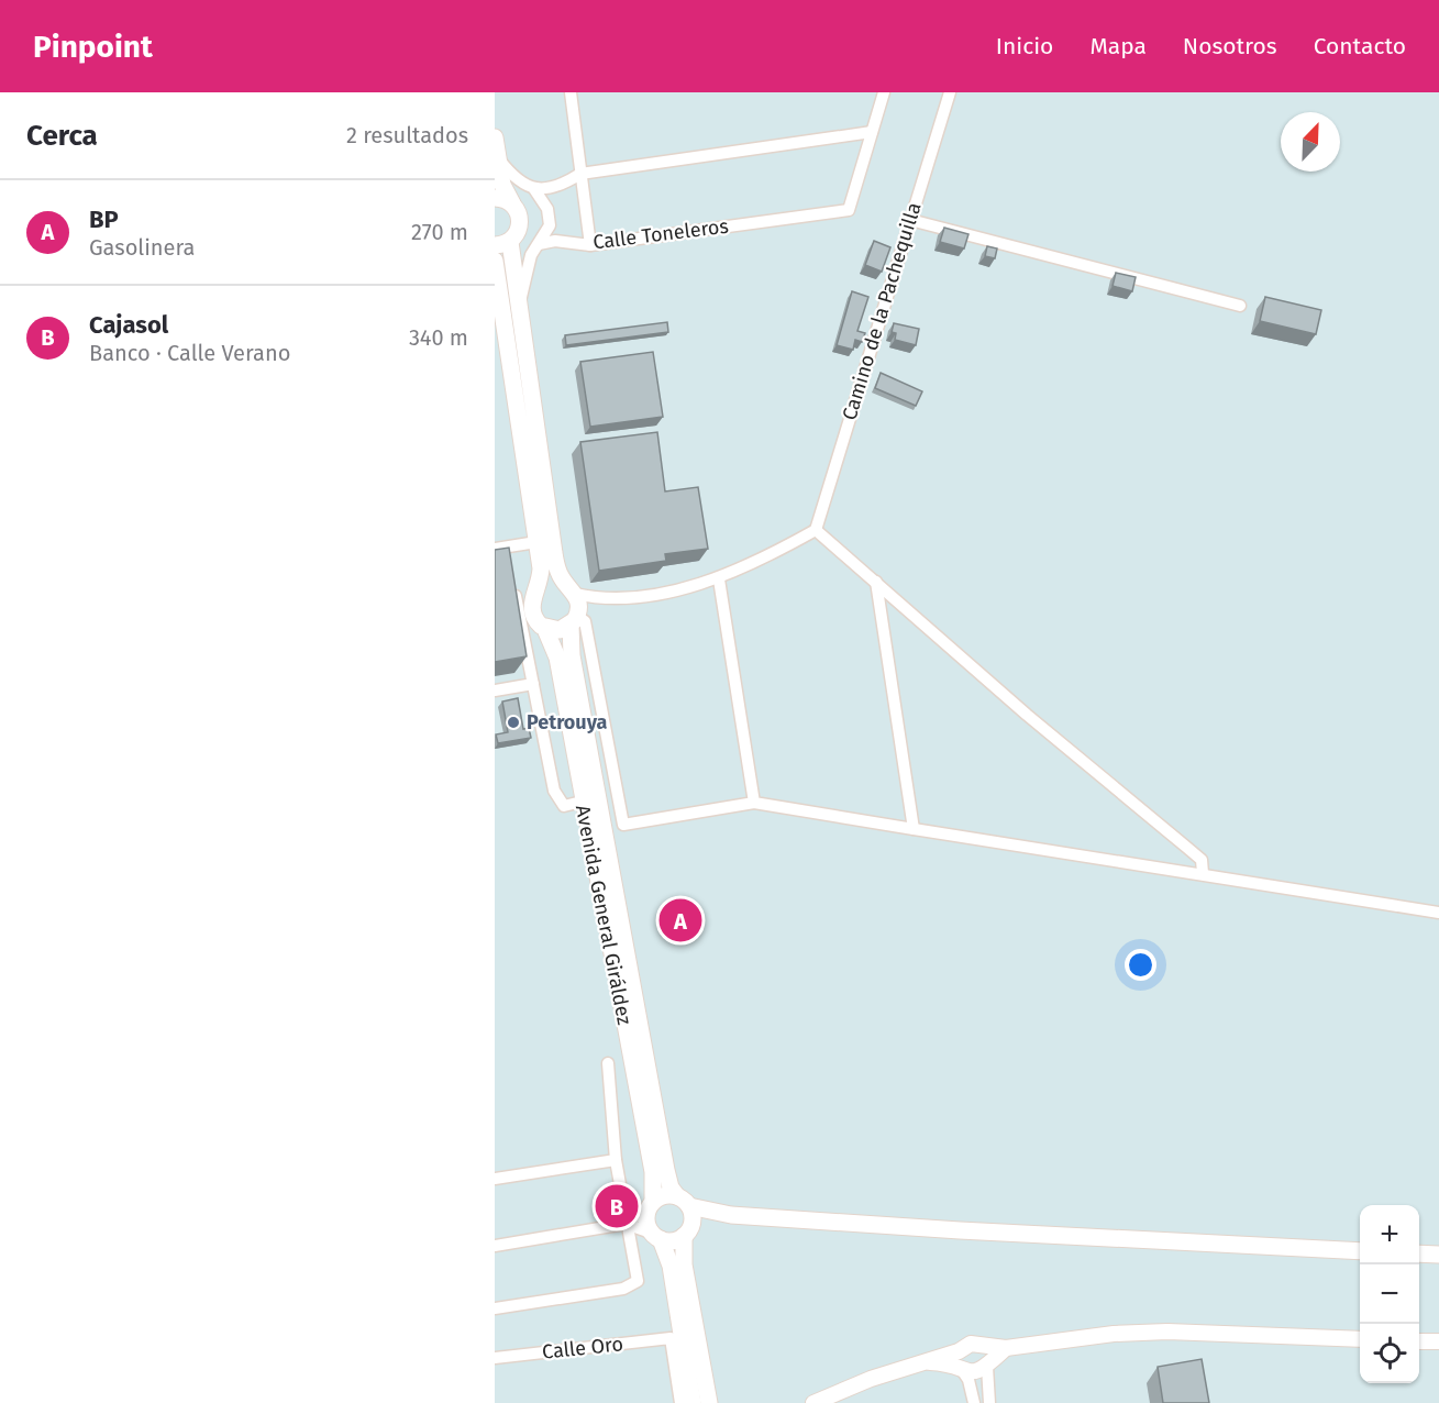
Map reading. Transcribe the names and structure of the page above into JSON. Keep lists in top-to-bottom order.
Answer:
{
  "streets": {
    "main road": ["Avenida General Giráldez"],
    "street": ["Calle Toneleros", "Camino de la Pachequilla", "Calle Oro"]
  },
  "places": ["Petrouya"],
  "north": "top right",
  "page": {
    "header": "Pinpoint",
    "nav": [
      "Inicio",
      "Mapa",
      "Nosotros",
      "Contacto"
    ],
    "heading": ["Cerca", "2 resultados"],
    "list": [
      {
        "mark": "A",
        "name": "BP",
        "note": "Gasolinera",
        "value": "270 m"
      },
      {
        "mark": "B",
        "name": "Cajasol",
        "note": "Banco · Calle Verano",
        "value": "340 m"
      }
    ],
    "pins": ["A", "B"],
    "map_buttons": ["+", "−"]
  }
}
